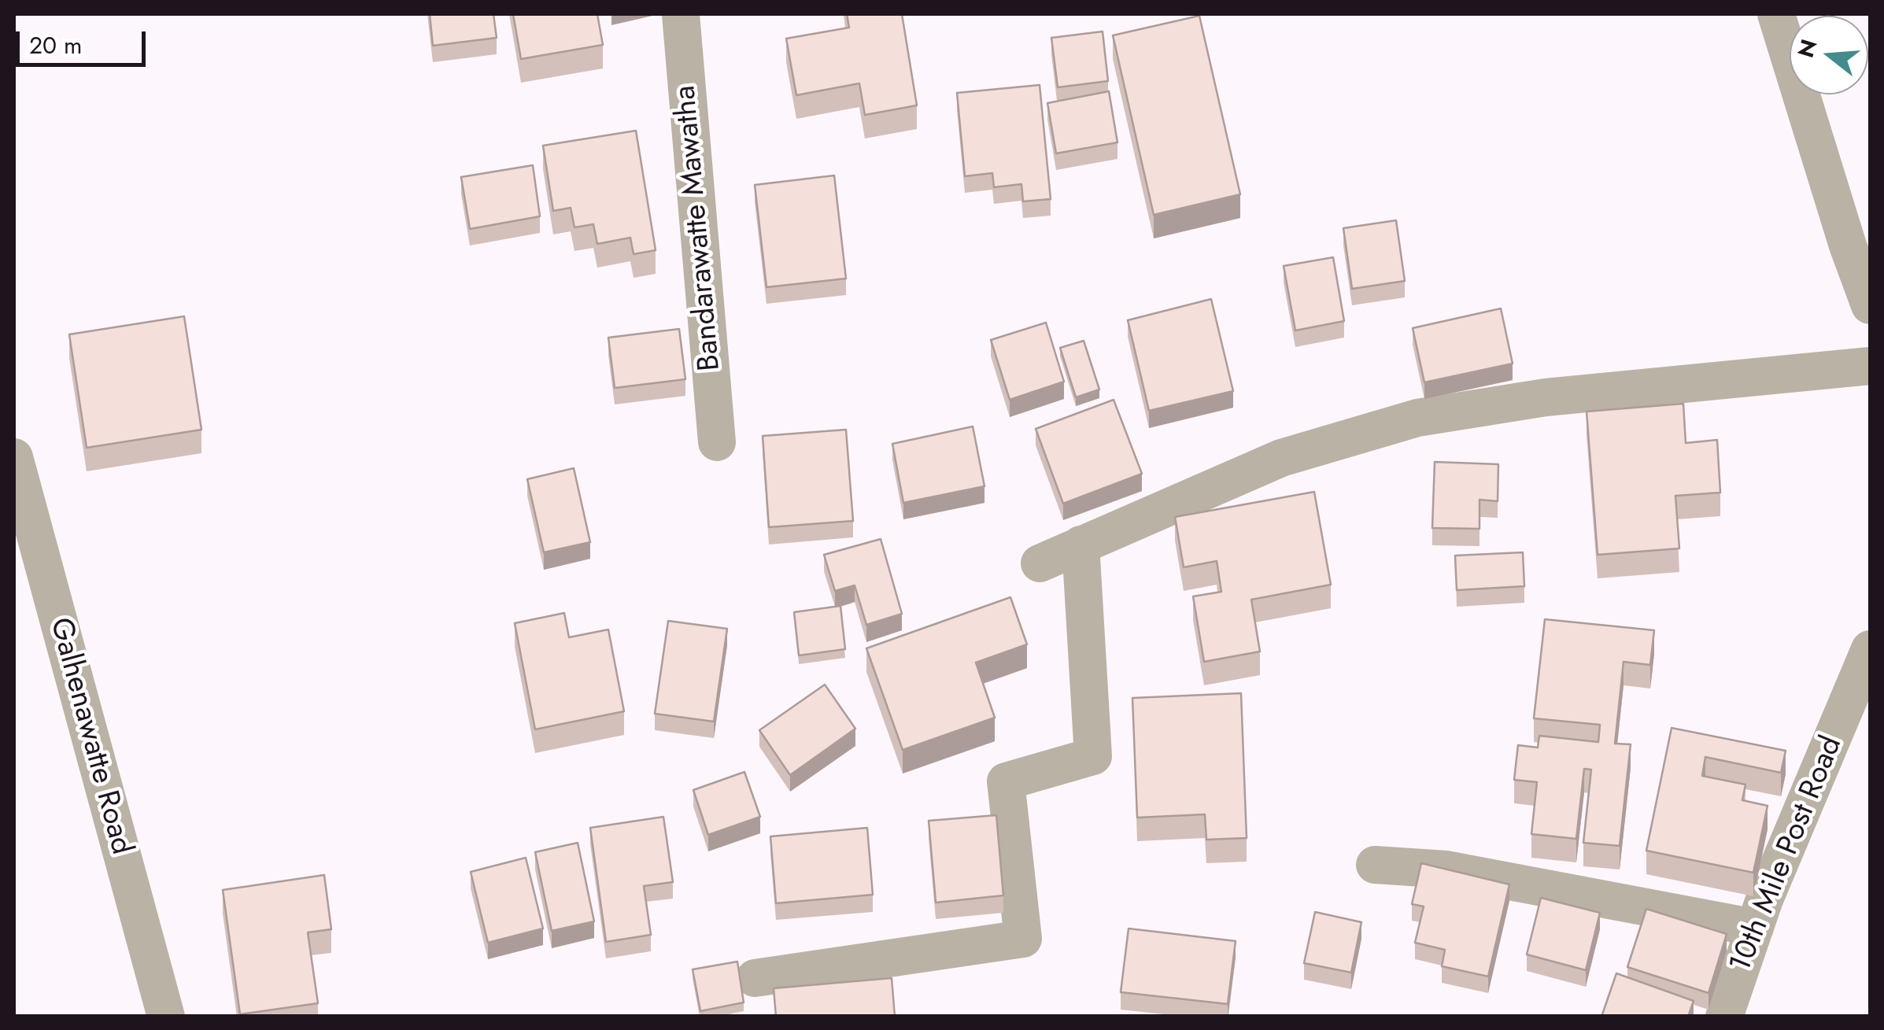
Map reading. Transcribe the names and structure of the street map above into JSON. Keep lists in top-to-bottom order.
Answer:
{
  "streets": {
    "street": ["Bandarawatte Mawatha", "Galhenawatte Road", "10th Mile Post Road"]
  },
  "scale_bar": "20 m",
  "north": "left"
}
